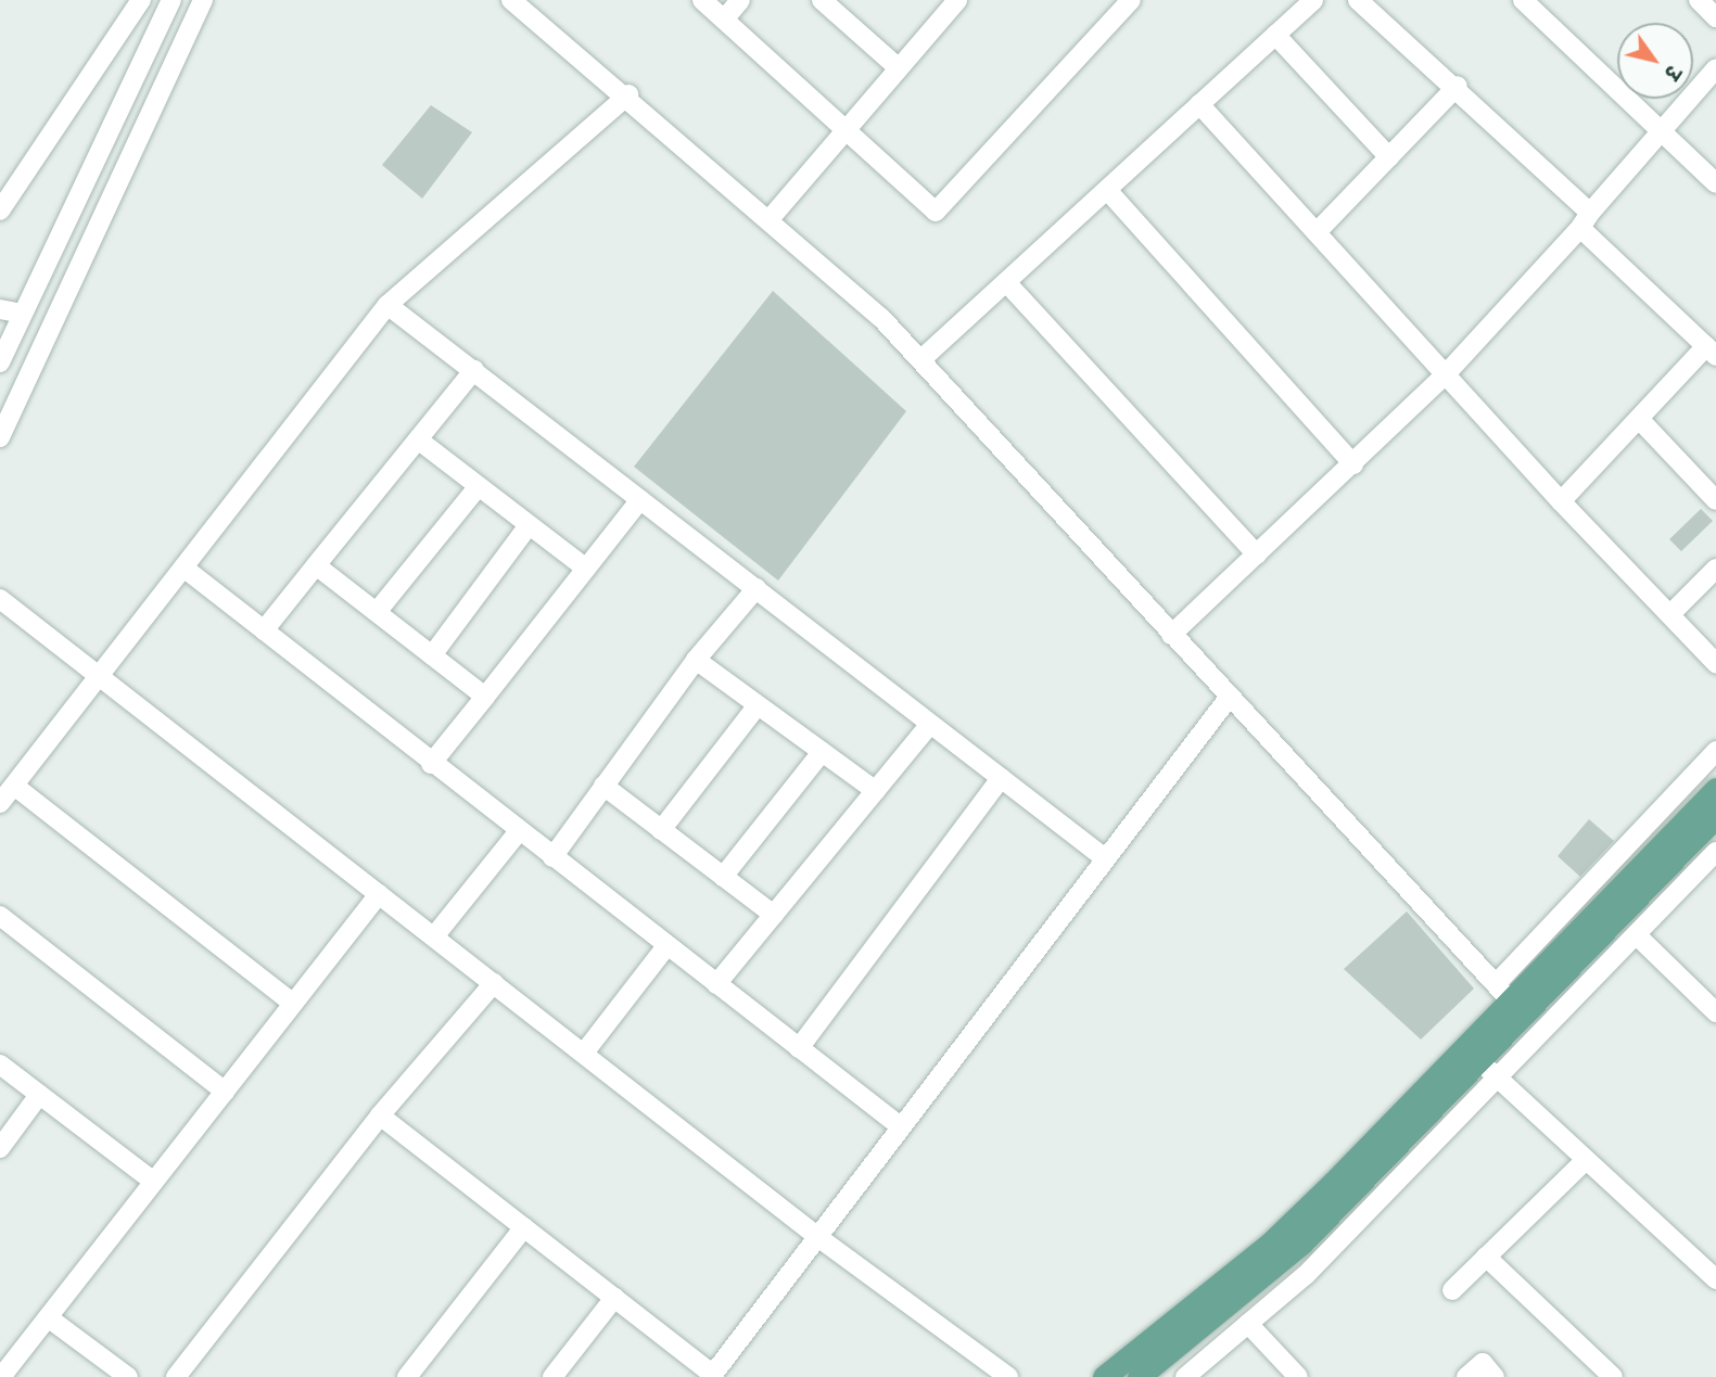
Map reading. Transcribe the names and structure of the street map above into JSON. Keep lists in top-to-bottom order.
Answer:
{
  "north": "bottom right"
}
